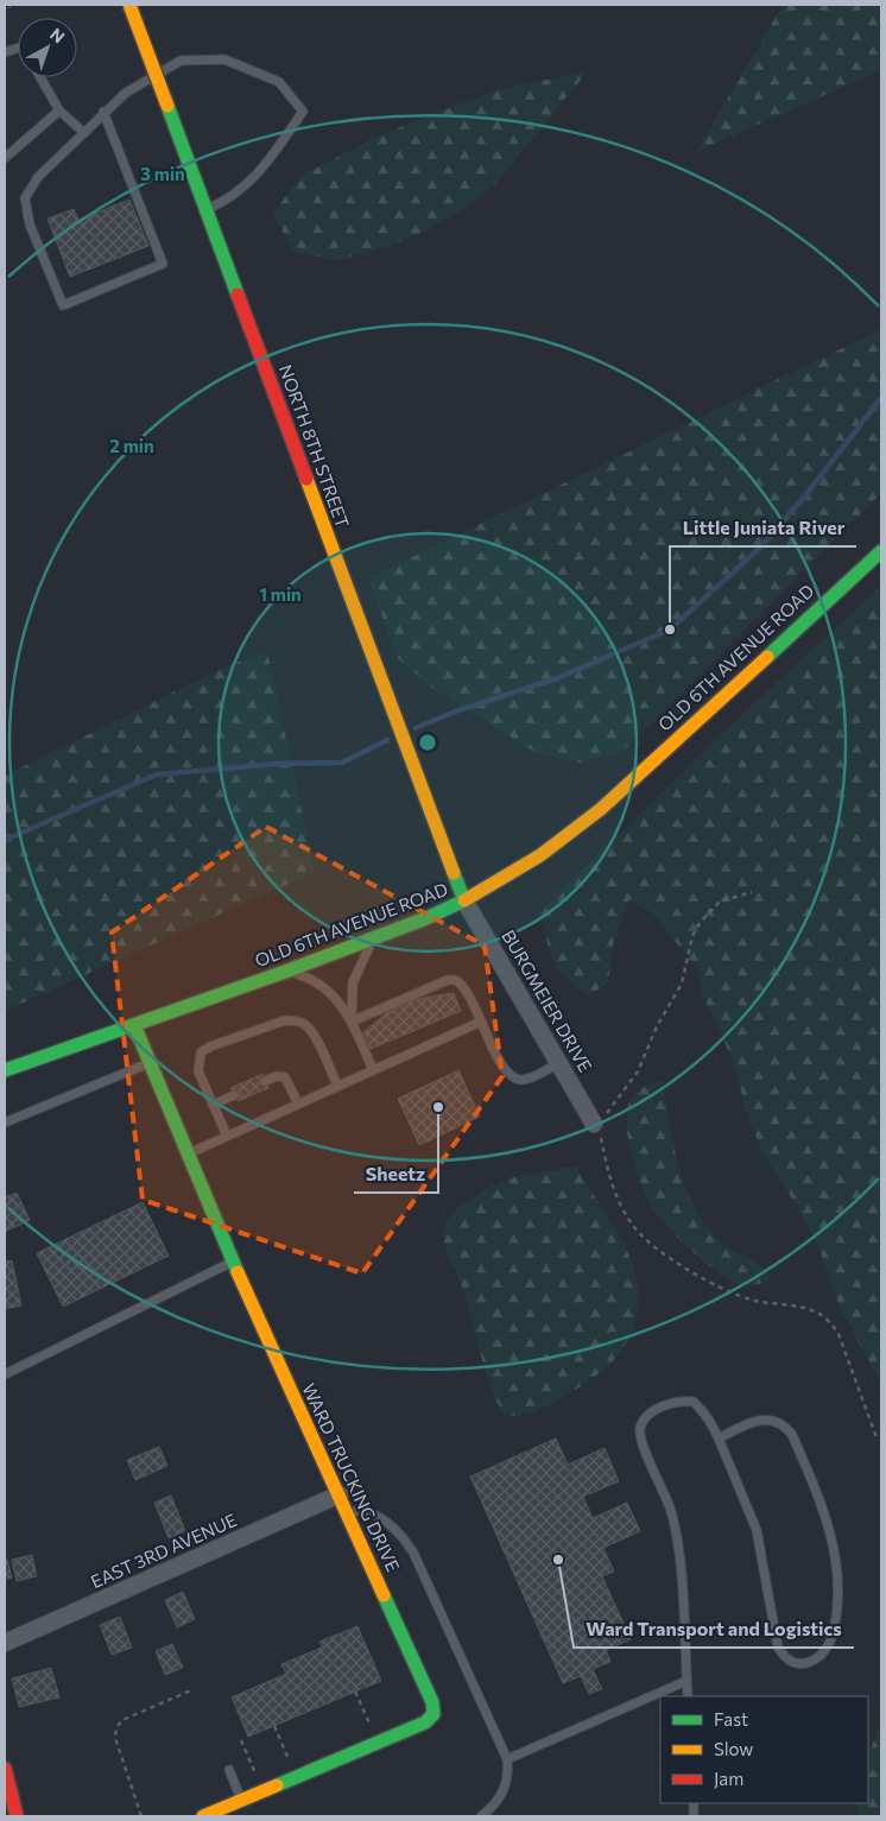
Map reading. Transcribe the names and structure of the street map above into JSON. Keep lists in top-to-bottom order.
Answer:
{
  "streets": {
    "main road": ["NORTH 8TH STREET", "OLD 6TH AVENUE ROAD", "WARD TRUCKING DRIVE"],
    "street": ["BURGMEIER DRIVE", "EAST 3RD AVENUE"]
  },
  "crossings": [
    ["NORTH 8TH STREET", "OLD 6TH AVENUE ROAD"],
    ["NORTH 8TH STREET", "BURGMEIER DRIVE"],
    ["OLD 6TH AVENUE ROAD", "BURGMEIER DRIVE"],
    ["OLD 6TH AVENUE ROAD", "WARD TRUCKING DRIVE"],
    ["WARD TRUCKING DRIVE", "EAST 3RD AVENUE"]
  ],
  "places": ["Little Juniata River", "Sheetz", "Ward Transport and Logistics"],
  "legend": ["Fast", "Slow", "Jam"],
  "north": "top right",
  "rings": ["3 min", "2 min", "1 min"]
}
